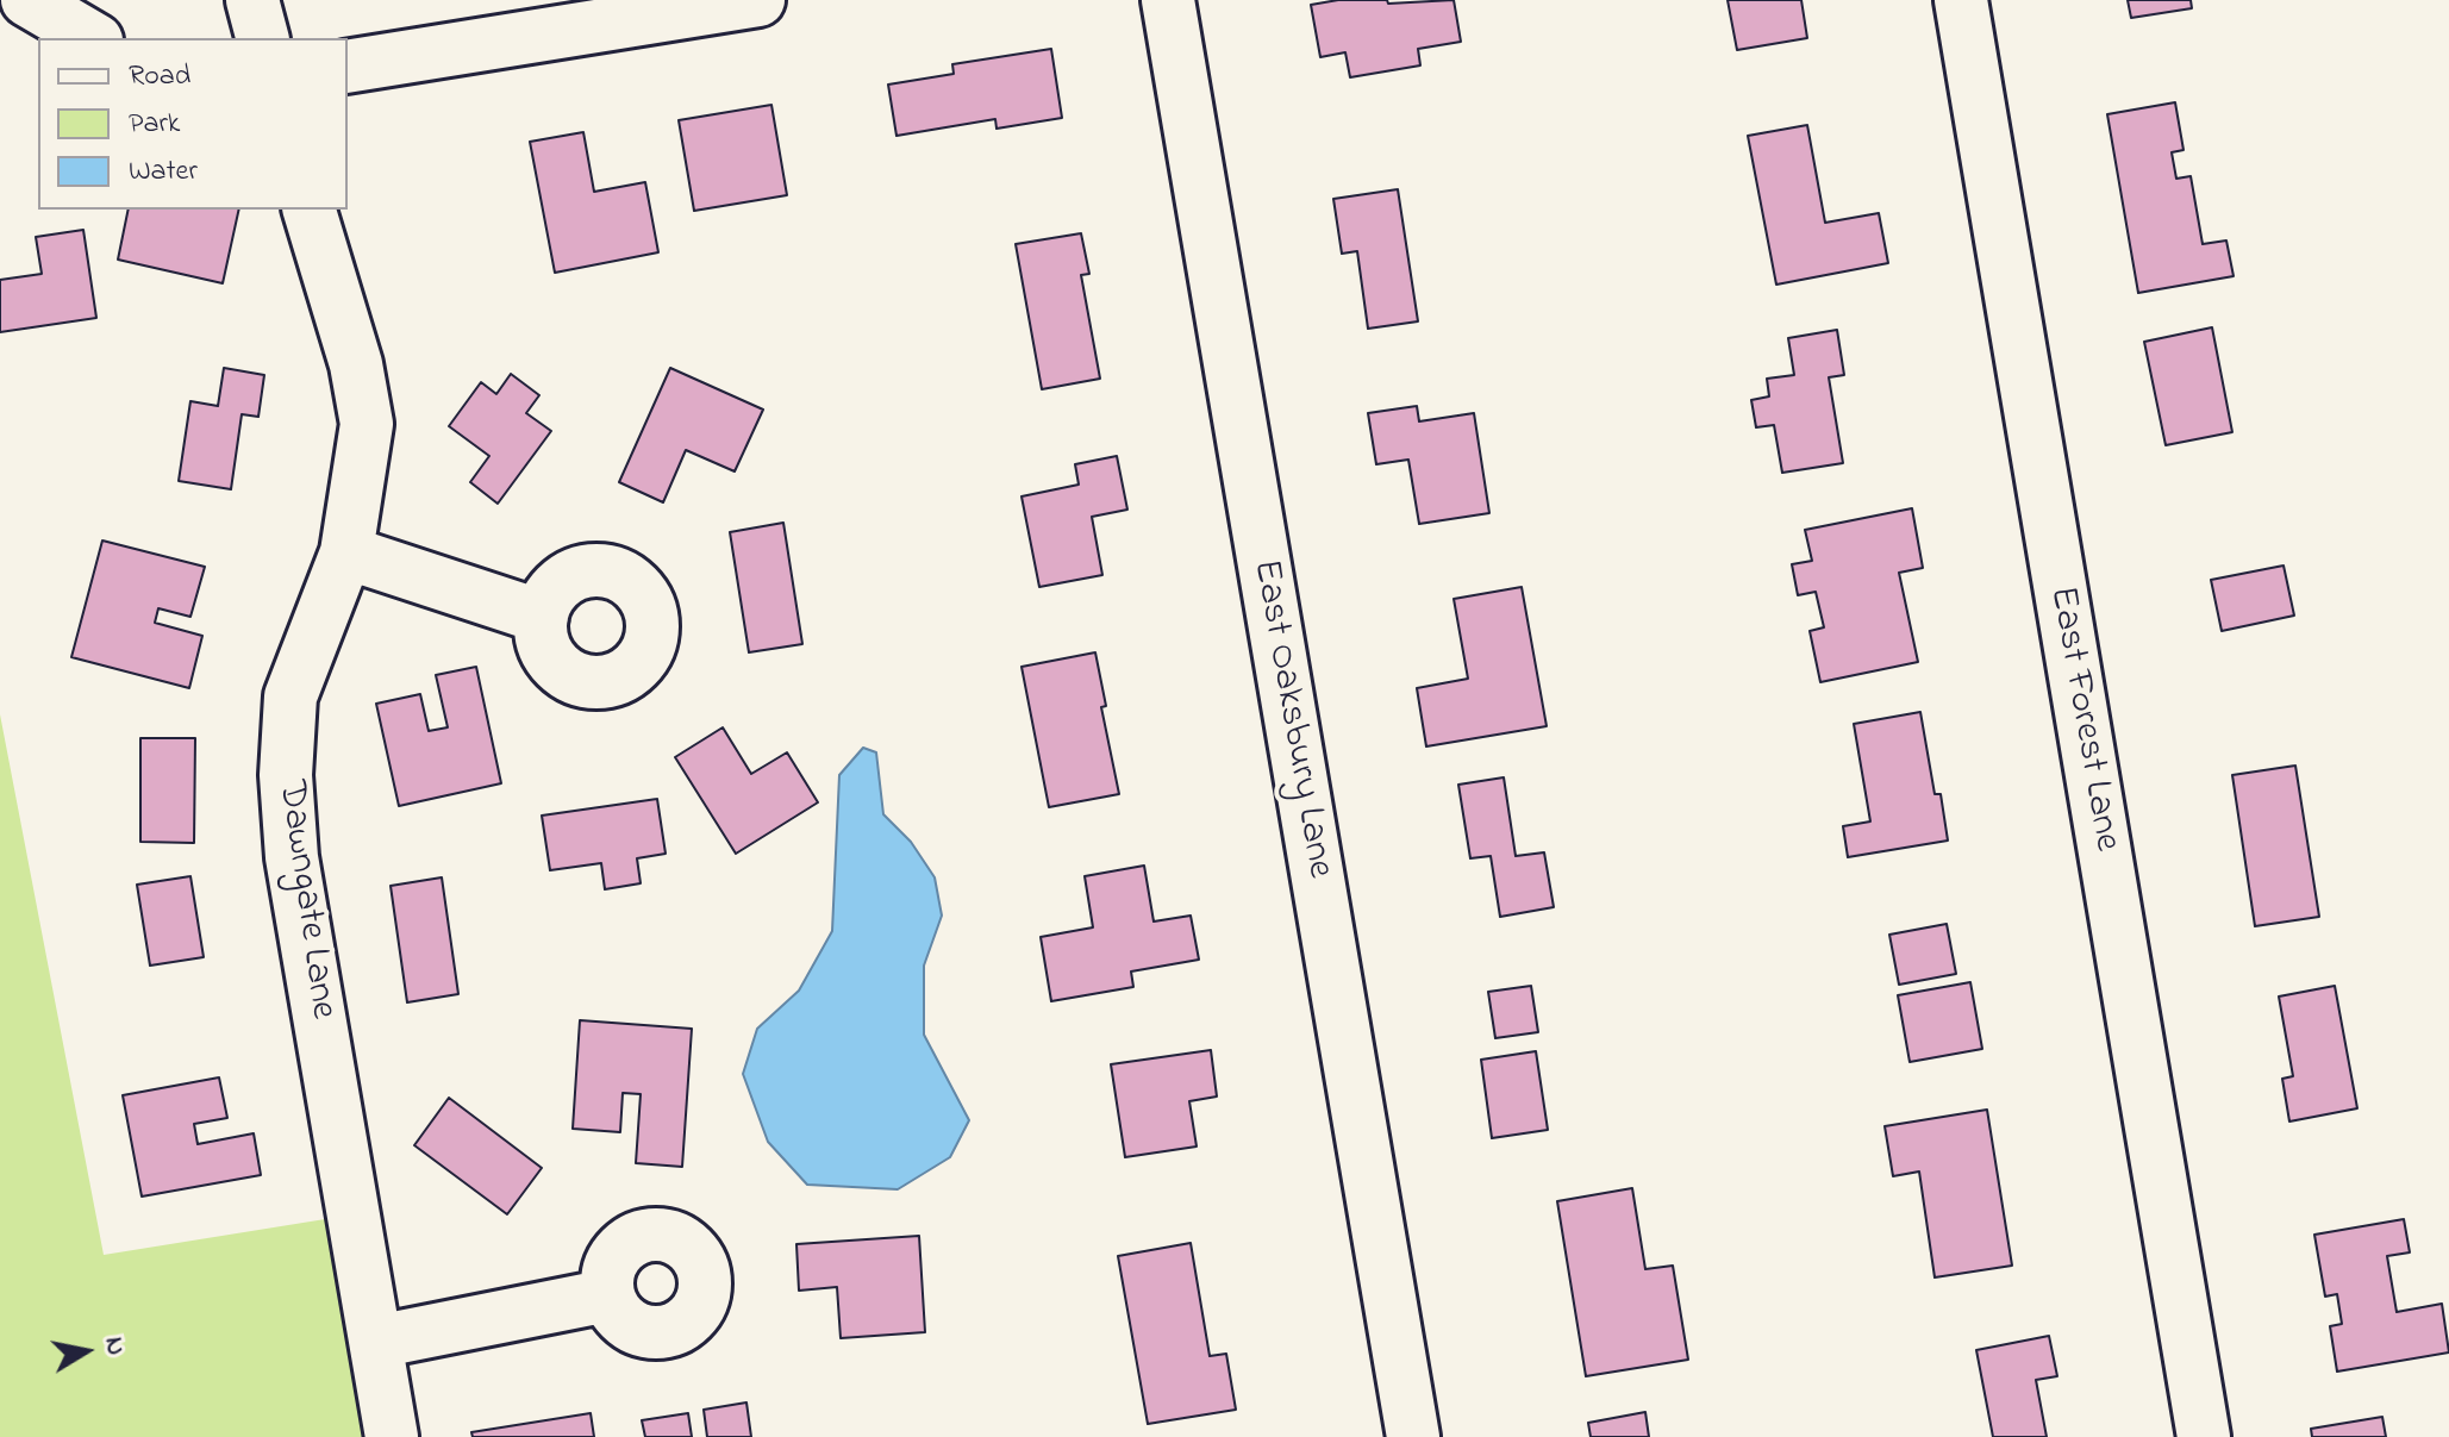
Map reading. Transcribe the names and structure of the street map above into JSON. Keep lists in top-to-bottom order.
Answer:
{
  "streets": {
    "street": ["East Oaksbury Lane", "East Forest Lane", "Dawngate Lane"]
  },
  "legend": ["Road", "Park", "Water"],
  "north": "right"
}
